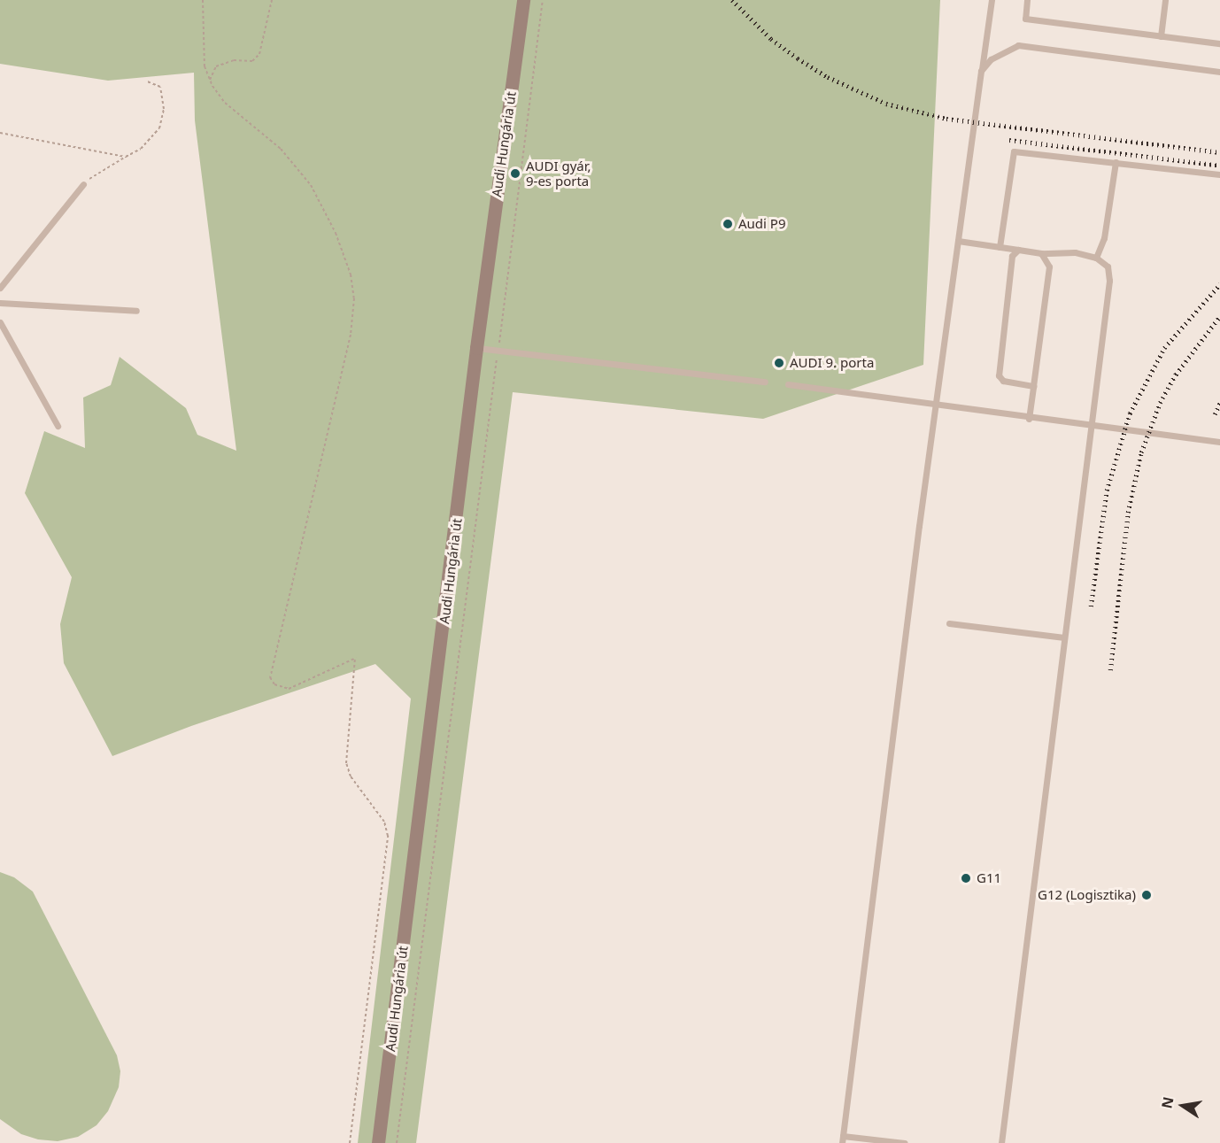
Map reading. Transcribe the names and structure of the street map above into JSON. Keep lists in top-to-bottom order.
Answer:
{
  "streets": {
    "street": ["Audi Hungária út"]
  },
  "places": [
    "AUDI gyár, 9-es porta",
    "Audi P9",
    "AUDI 9. porta",
    "G11",
    "G12 (Logisztika)"
  ],
  "north": "left"
}
